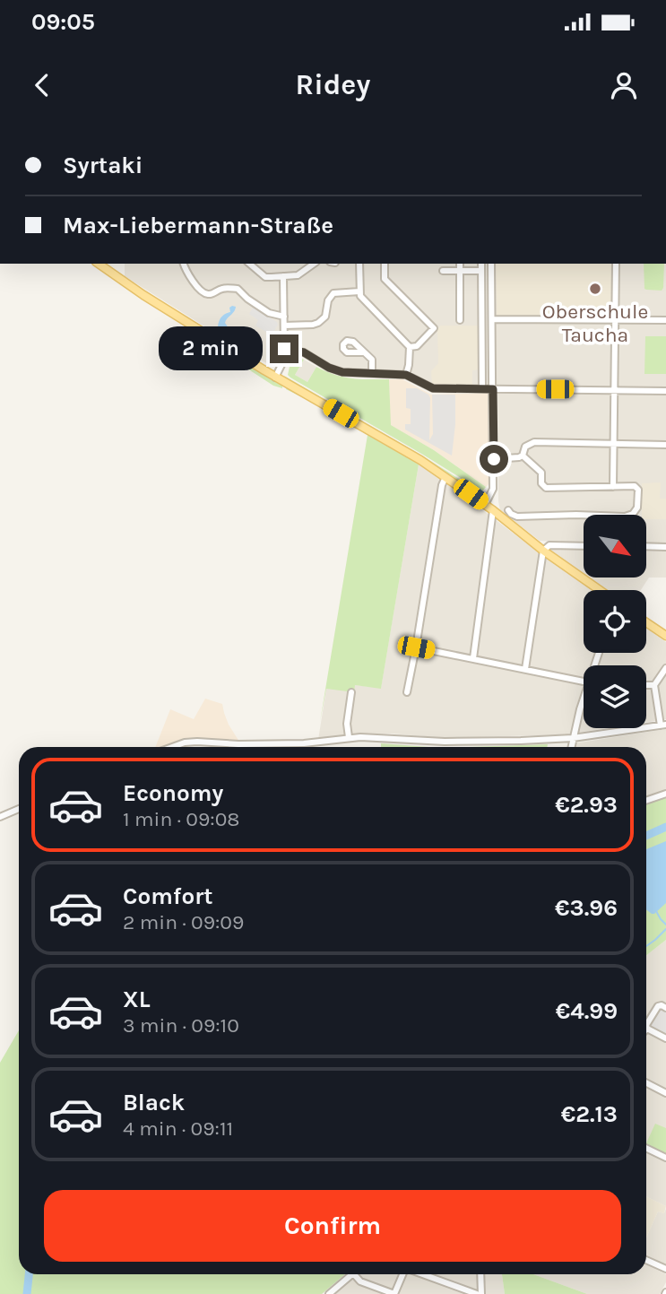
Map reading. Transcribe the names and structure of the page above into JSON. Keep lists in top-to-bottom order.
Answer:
{
  "places": ["Oberschule Taucha"],
  "north": "bottom right",
  "page": {
    "status": "09:05",
    "header": "Ridey",
    "banner": ["Syrtaki", "Max-Liebermann-Straße"],
    "bubble": "2 min",
    "list": [
      {
        "name": "Economy",
        "note": "1 min · 09:08",
        "value": "€2.93"
      },
      {
        "name": "Comfort",
        "note": "2 min · 09:09",
        "value": "€3.96"
      },
      {
        "name": "XL",
        "note": "3 min · 09:10",
        "value": "€4.99"
      },
      {
        "name": "Black",
        "note": "4 min · 09:11",
        "value": "€2.13"
      }
    ],
    "buttons": "Confirm"
  }
}
